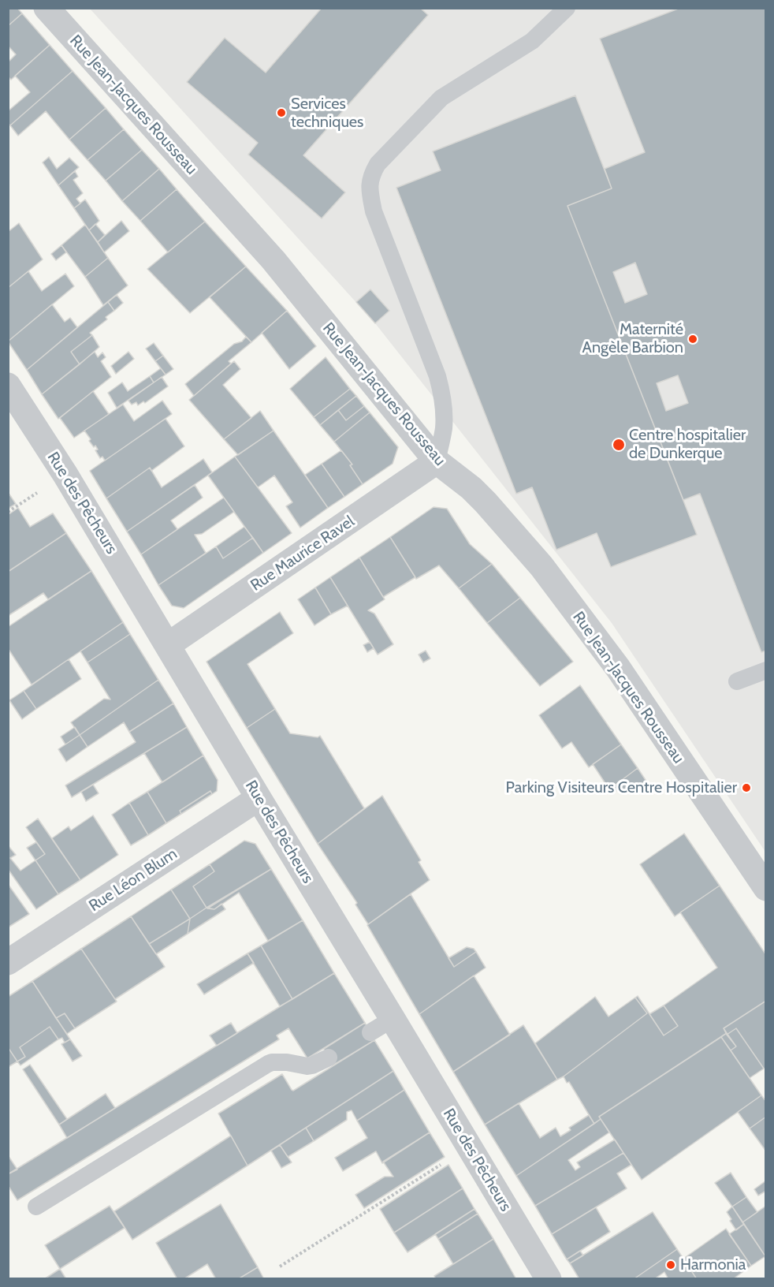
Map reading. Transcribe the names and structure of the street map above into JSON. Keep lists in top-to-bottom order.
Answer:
{
  "streets": {
    "street": [
      "Rue Jean-Jacques Rousseau",
      "Rue des Pêcheurs",
      "Rue Maurice Ravel",
      "Rue Léon Blum"
    ]
  },
  "crossings": [
    ["Rue Jean-Jacques Rousseau", "Rue Maurice Ravel"],
    ["Rue des Pêcheurs", "Rue Maurice Ravel"],
    ["Rue des Pêcheurs", "Rue Léon Blum"]
  ],
  "places": [
    "Services techniques",
    "Maternité Angèle Barbion",
    "Centre hospitalier de Dunkerque",
    "Parking Visiteurs Centre Hospitalier",
    "Harmonia"
  ]
}
